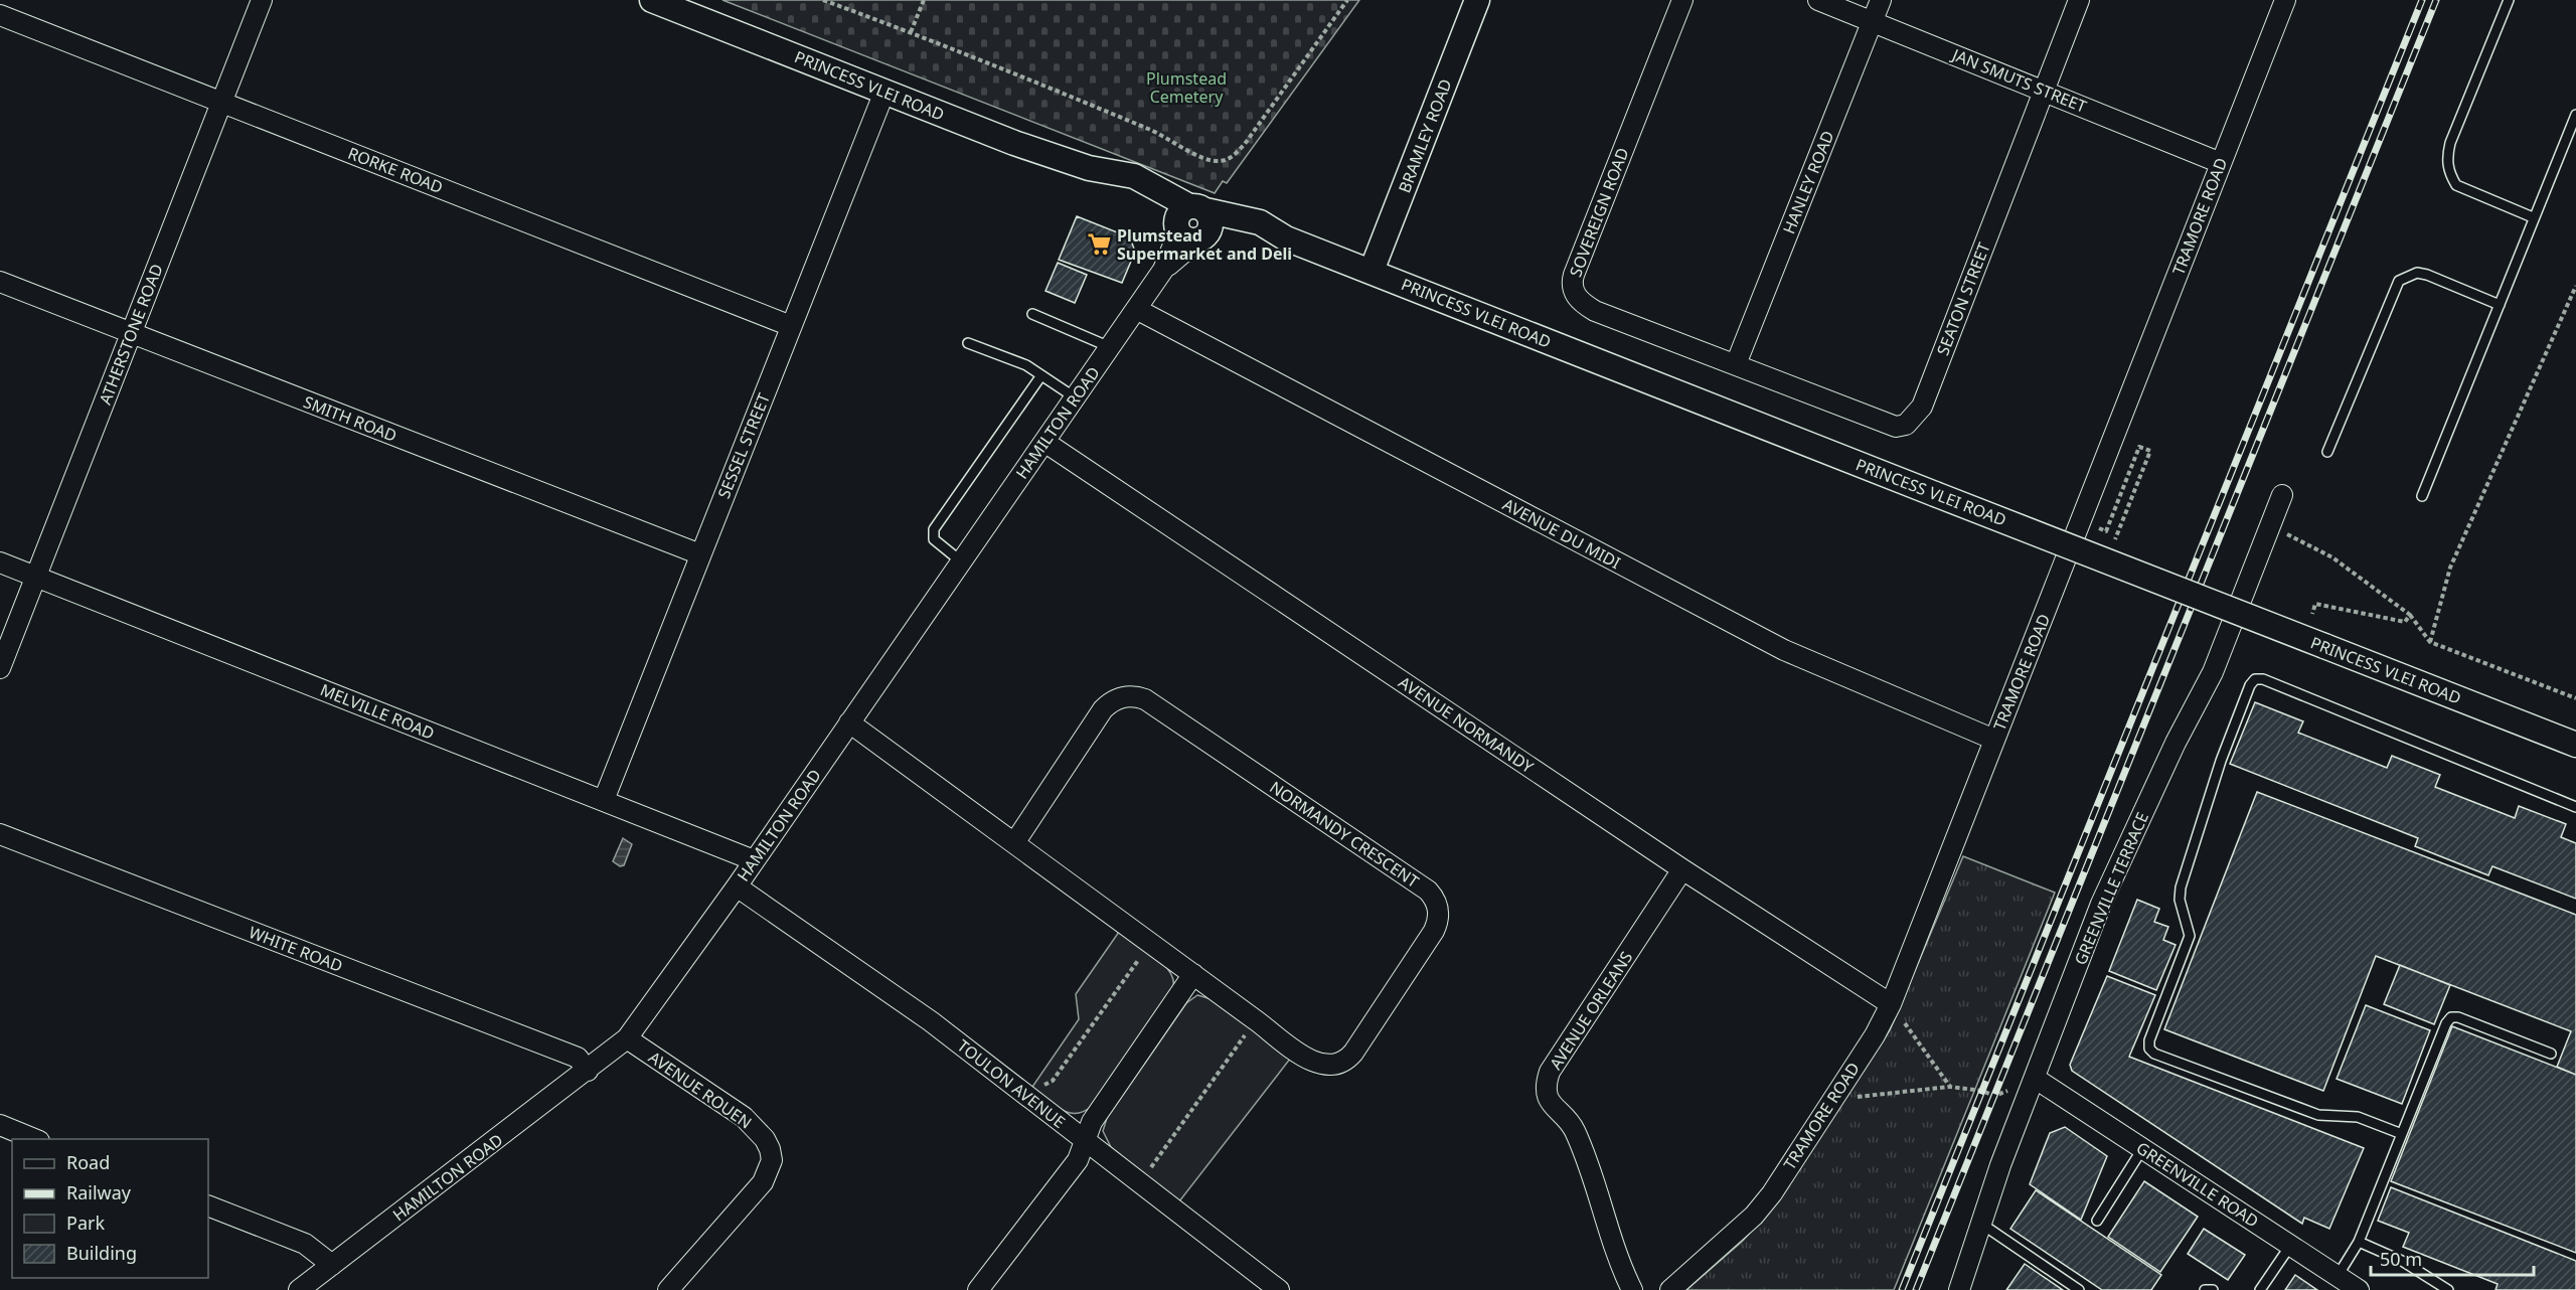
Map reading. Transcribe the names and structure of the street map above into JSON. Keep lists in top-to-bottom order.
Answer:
{
  "streets": {
    "street": [
      "JAN SMUTS STREET",
      "PRINCESS VLEI ROAD",
      "BRAMLEY ROAD",
      "RORKE ROAD",
      "HANLEY ROAD",
      "SOVEREIGN ROAD",
      "TRAMORE ROAD",
      "SEATON STREET",
      "ATHERSTONE ROAD",
      "SMITH ROAD",
      "HAMILTON ROAD",
      "SESSEL STREET",
      "AVENUE DU MIDI",
      "MELVILLE ROAD",
      "AVENUE NORMANDY",
      "NORMANDY CRESCENT",
      "GREENVILLE TERRACE",
      "WHITE ROAD",
      "AVENUE ORLEANS",
      "TOULON AVENUE",
      "AVENUE ROUEN",
      "GREENVILLE ROAD"
    ]
  },
  "crossings": [
    ["JAN SMUTS STREET", "HANLEY ROAD"],
    ["JAN SMUTS STREET", "TRAMORE ROAD"],
    ["JAN SMUTS STREET", "SEATON STREET"],
    ["PRINCESS VLEI ROAD", "BRAMLEY ROAD"],
    ["PRINCESS VLEI ROAD", "HAMILTON ROAD"],
    ["PRINCESS VLEI ROAD", "SESSEL STREET"],
    ["RORKE ROAD", "ATHERSTONE ROAD"],
    ["RORKE ROAD", "SESSEL STREET"],
    ["HANLEY ROAD", "SOVEREIGN ROAD"],
    ["HANLEY ROAD", "SEATON STREET"],
    ["SOVEREIGN ROAD", "SEATON STREET"],
    ["TRAMORE ROAD", "AVENUE DU MIDI"],
    ["TRAMORE ROAD", "AVENUE NORMANDY"],
    ["ATHERSTONE ROAD", "SMITH ROAD"],
    ["ATHERSTONE ROAD", "MELVILLE ROAD"],
    ["SMITH ROAD", "SESSEL STREET"],
    ["HAMILTON ROAD", "AVENUE DU MIDI"],
    ["HAMILTON ROAD", "MELVILLE ROAD"],
    ["HAMILTON ROAD", "AVENUE NORMANDY"],
    ["HAMILTON ROAD", "NORMANDY CRESCENT"],
    ["HAMILTON ROAD", "WHITE ROAD"],
    ["HAMILTON ROAD", "TOULON AVENUE"],
    ["HAMILTON ROAD", "AVENUE ROUEN"],
    ["SESSEL STREET", "MELVILLE ROAD"],
    ["AVENUE NORMANDY", "AVENUE ORLEANS"],
    ["GREENVILLE TERRACE", "GREENVILLE ROAD"]
  ],
  "parks": ["Plumstead Cemetery"],
  "places": {
    "supermarket": ["Plumstead Supermarket and Deli"]
  },
  "legend": [
    "Road",
    "Railway",
    "Park",
    "Building"
  ],
  "scale_bar": "50 m"
}
